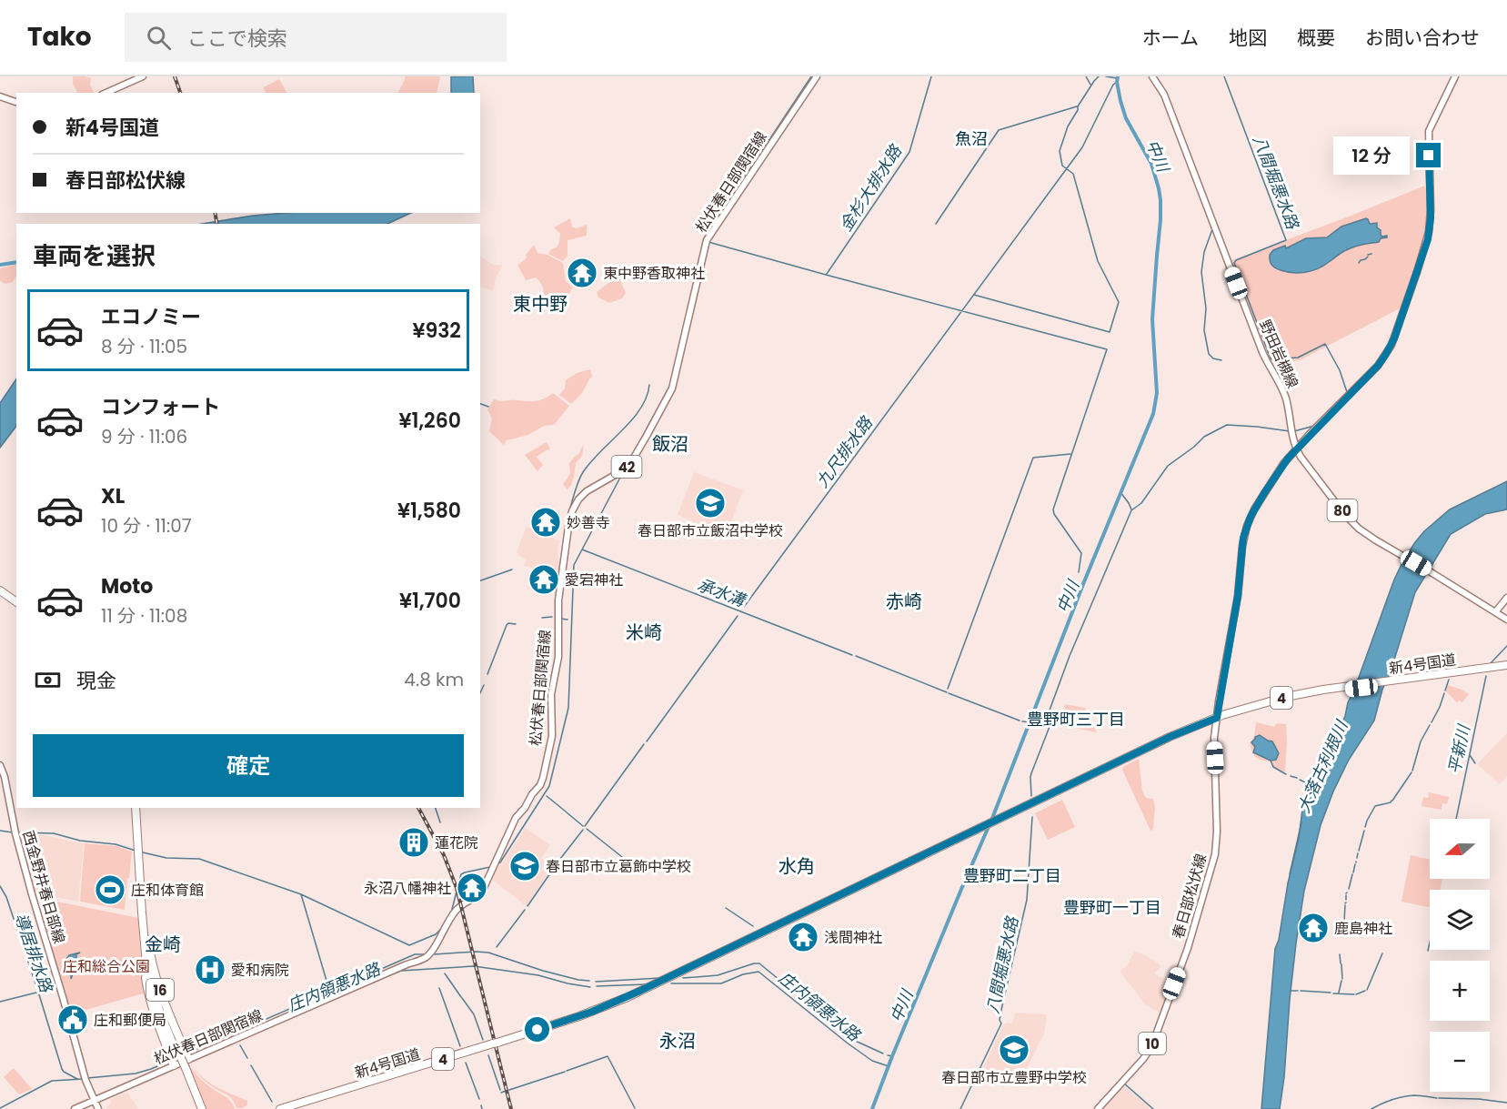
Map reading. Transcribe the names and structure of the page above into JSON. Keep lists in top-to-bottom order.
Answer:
{
  "streets": {
    "highway": ["新4号国道", "4", "16"],
    "main road": [
      "松伏春日部関宿線",
      "野田岩槻線",
      "42",
      "80",
      "西金野井春日部線",
      "春日部松伏線",
      "10"
    ]
  },
  "crossings": [
    ["松伏春日部関宿線", "西金野井春日部線"],
    ["松伏春日部関宿線", "16"],
    ["野田岩槻線", "春日部松伏線"],
    ["新4号国道", "春日部松伏線"]
  ],
  "districts": [
    "魚沼",
    "東中野",
    "飯沼",
    "赤崎",
    "米崎",
    "豊野町三丁目",
    "水角",
    "豊野町二丁目",
    "豊野町一丁目",
    "金崎",
    "永沼"
  ],
  "water": [
    "中川",
    "八間堀悪水路",
    "金杉大排水路",
    "九尺排水路",
    "承水溝",
    "平新川",
    "大落古利根川",
    "導居排水路",
    "庄内領悪水路"
  ],
  "parks": ["庄和総合公園"],
  "places": {
    "temple": [
      "東中野香取神社",
      "妙善寺",
      "愛宕神社",
      "永沼八幡神社",
      "鹿島神社",
      "浅間神社"
    ],
    "school or university": ["春日部市立飯沼中学校", "春日部市立葛飾中学校", "春日部市立豊野中学校"],
    "building": ["蓮花院"],
    "sports": ["庄和体育館"],
    "hospital": ["愛和病院"],
    "public building": ["庄和郵便局"]
  },
  "north": "left",
  "page": {
    "header": "Tako",
    "search": "ここで検索",
    "nav": [
      "ホーム",
      "地図",
      "概要",
      "お問い合わせ"
    ],
    "banner": ["新4号国道", "春日部松伏線"],
    "bubble": "12 分",
    "heading": "車両を選択",
    "list": [
      {
        "name": "エコノミー",
        "note": "8 分 · 11:05",
        "value": "¥932"
      },
      {
        "name": "コンフォート",
        "note": "9 分 · 11:06",
        "value": "¥1,260"
      },
      {
        "name": "XL",
        "note": "10 分 · 11:07",
        "value": "¥1,580"
      },
      {
        "name": "Moto",
        "note": "11 分 · 11:08",
        "value": "¥1,700"
      }
    ],
    "pay": ["現金", "4.8 km"],
    "buttons": "確定",
    "map_buttons": ["+", "−"]
  }
}
